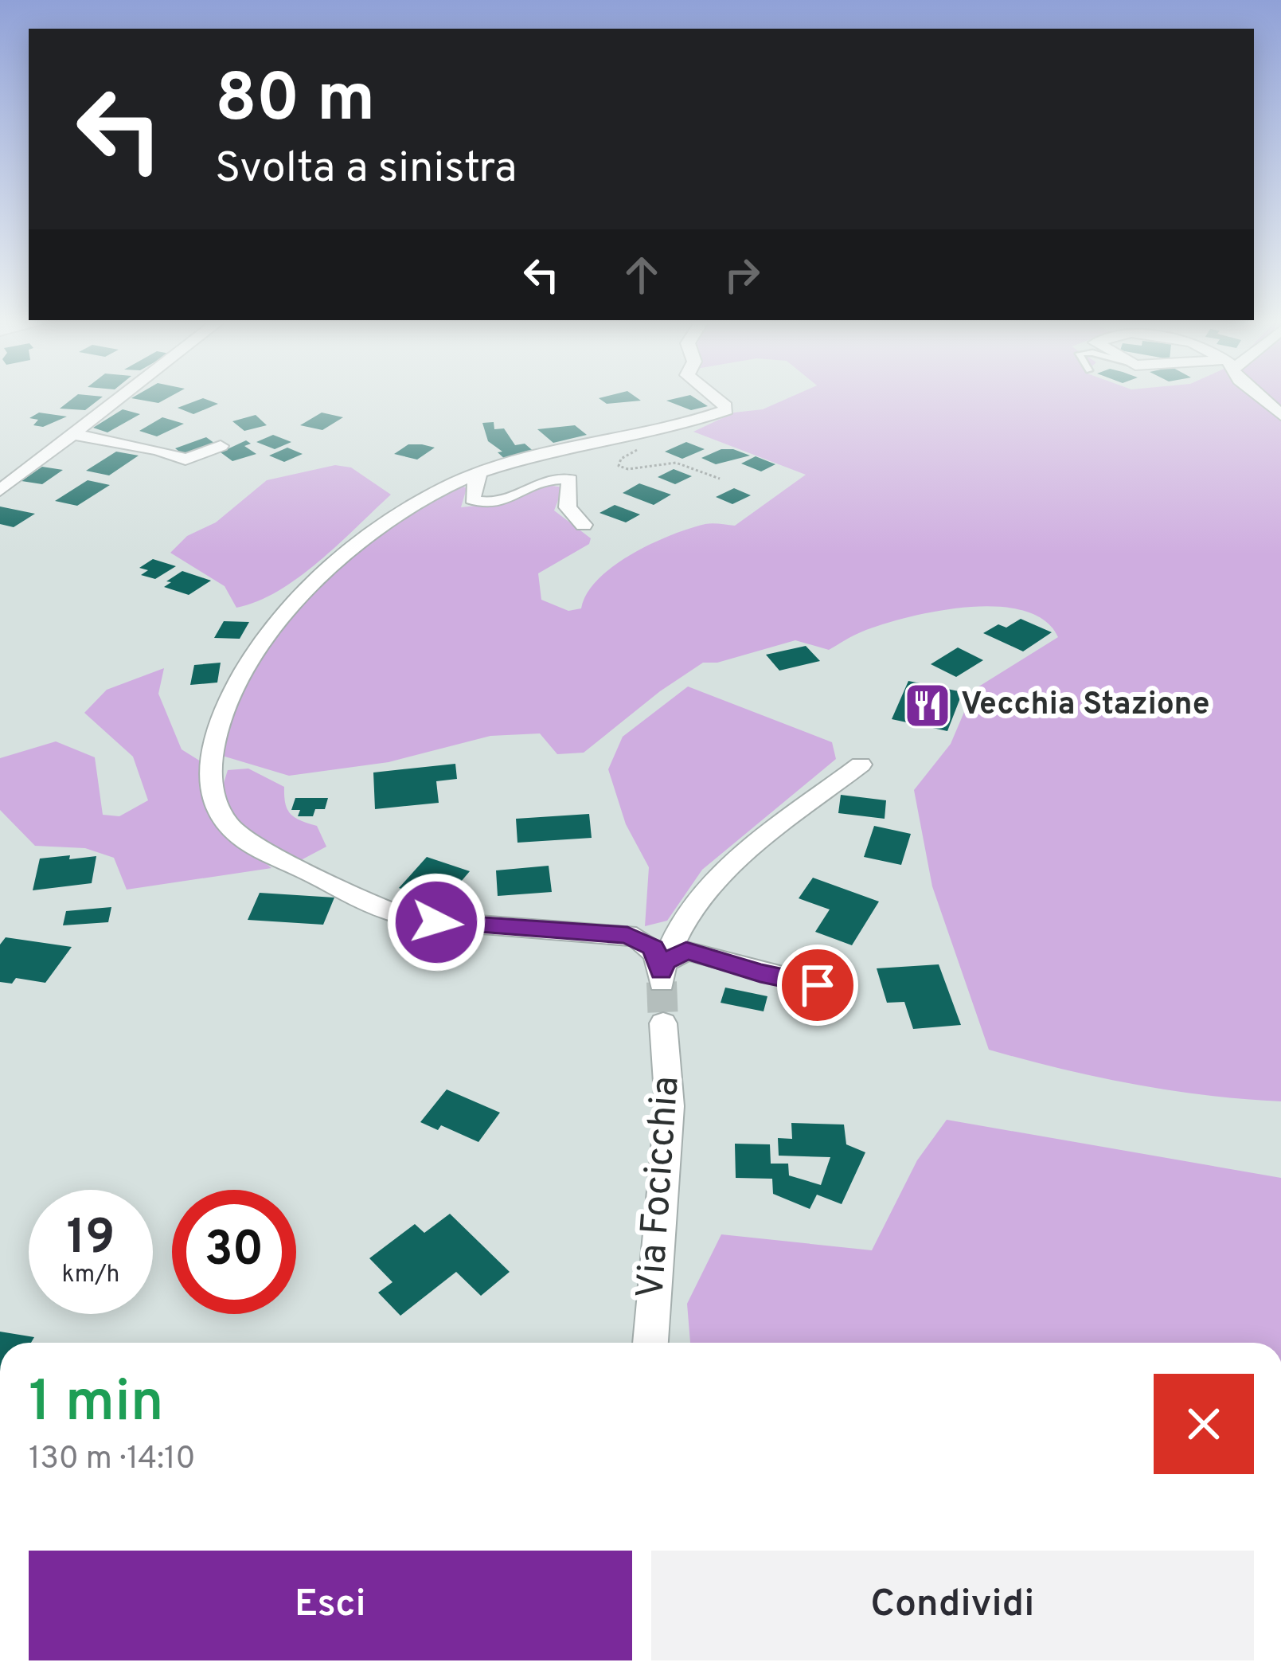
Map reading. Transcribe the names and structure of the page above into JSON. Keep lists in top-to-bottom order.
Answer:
{
  "streets": {
    "street": ["Via Focicchia"]
  },
  "places": {
    "restaurant": ["Vecchia Stazione"]
  },
  "page": {
    "turn": ["80 m", "Svolta a sinistra"],
    "speed": "19 km/h",
    "limit": "30",
    "heading": ["1 min", "130 m · 14:10"],
    "buttons": ["Esci", "Condividi"]
  }
}
